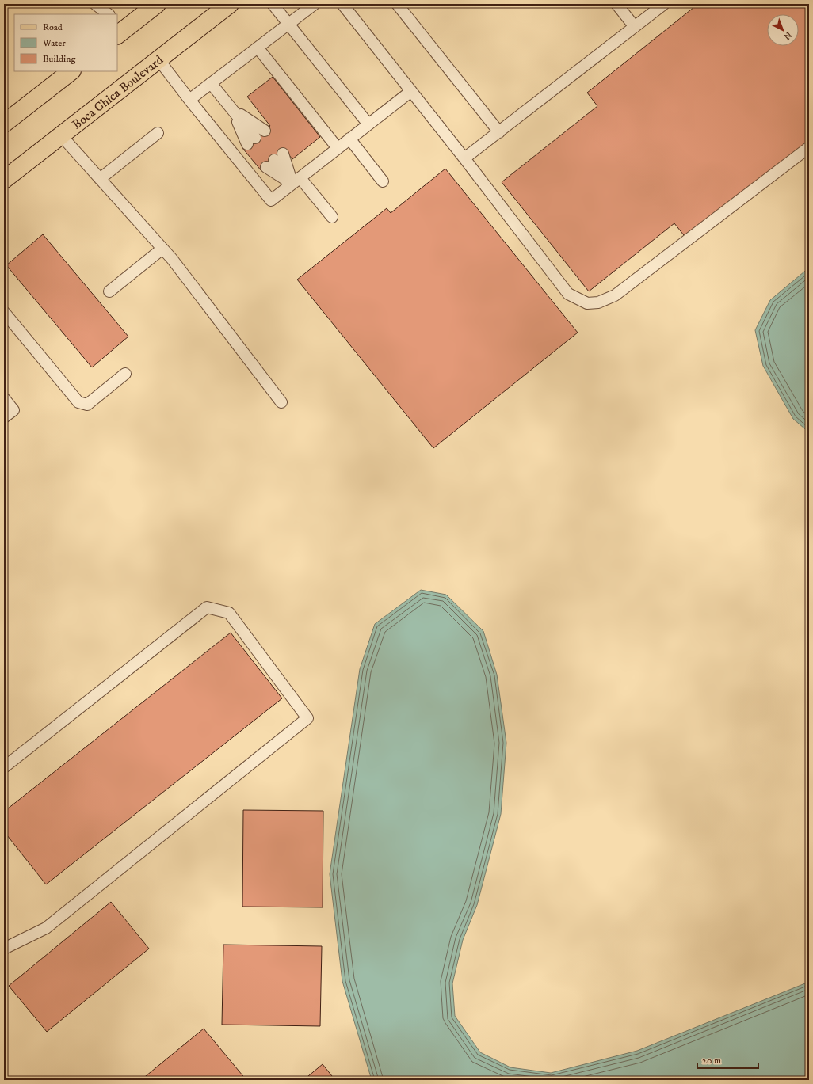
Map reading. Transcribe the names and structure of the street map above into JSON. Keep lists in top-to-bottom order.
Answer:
{
  "streets": {
    "main road": ["Boca Chica Boulevard"]
  },
  "legend": ["Road", "Water", "Building"],
  "scale_bar": "20 m",
  "north": "bottom right"
}
